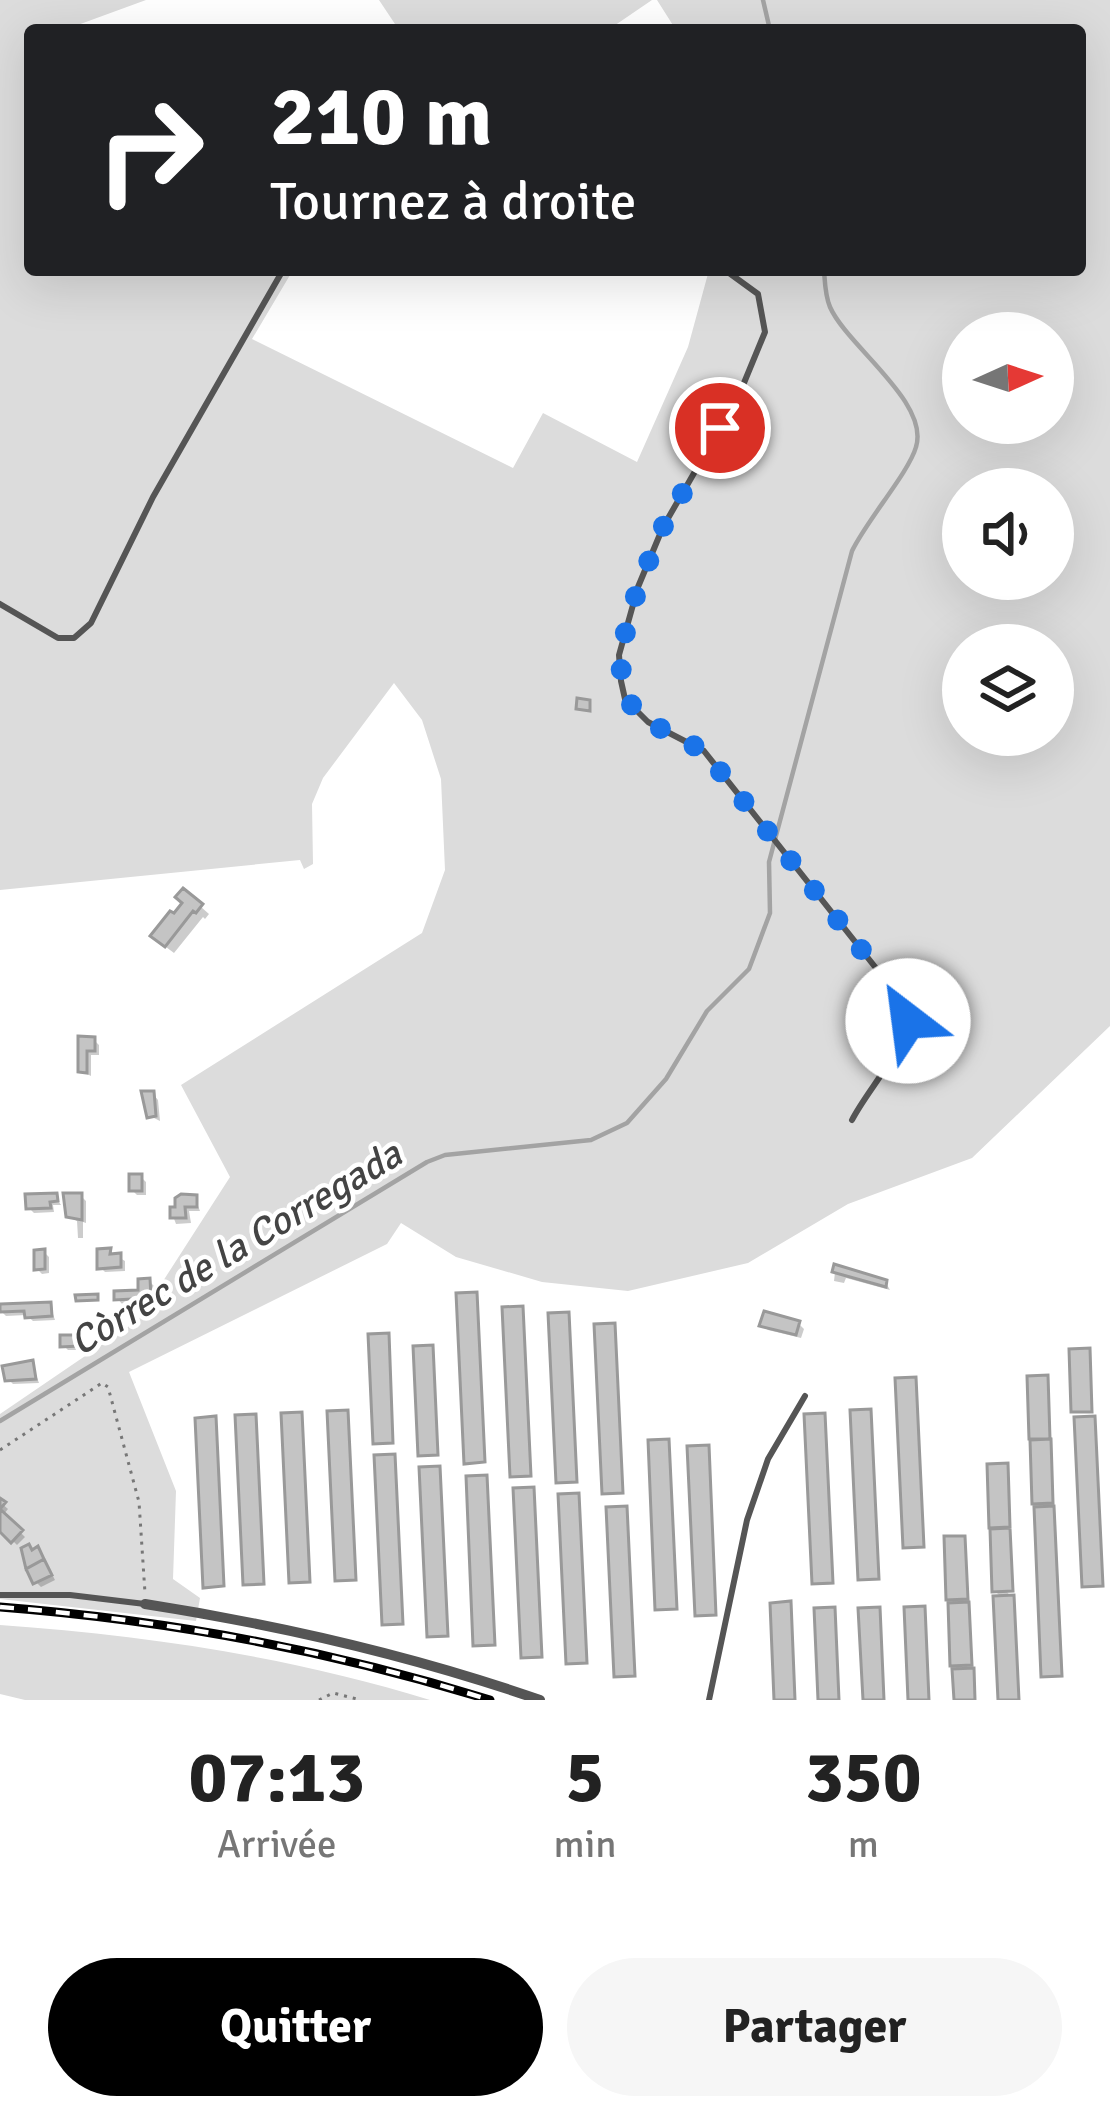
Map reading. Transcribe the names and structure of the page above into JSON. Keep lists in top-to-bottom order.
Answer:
{
  "water": ["Còrrec de la Corregada"],
  "north": "right",
  "page": {
    "turn": ["210 m", "Tournez à droite"],
    "eta": [
      "07:13",
      "Arrivée",
      "5",
      "min",
      "350",
      "m"
    ],
    "buttons": ["Quitter", "Partager"]
  }
}
